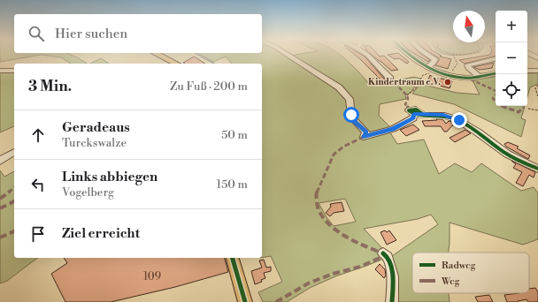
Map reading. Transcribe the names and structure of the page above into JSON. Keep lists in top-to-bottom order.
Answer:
{
  "places": ["Kindertraum e.V."],
  "house_numbers": ["109"],
  "legend": ["Radweg", "Weg"],
  "north": "top",
  "page": {
    "map_buttons": ["+", "−"],
    "search": "Hier suchen",
    "heading": ["3 Min.", "Zu Fuß · 200 m"],
    "list": [
      ["Geradeaus", "Turckswalze", "50 m"],
      ["Links abbiegen", "Vogelberg", "150 m"],
      "Ziel erreicht"
    ]
  }
}
